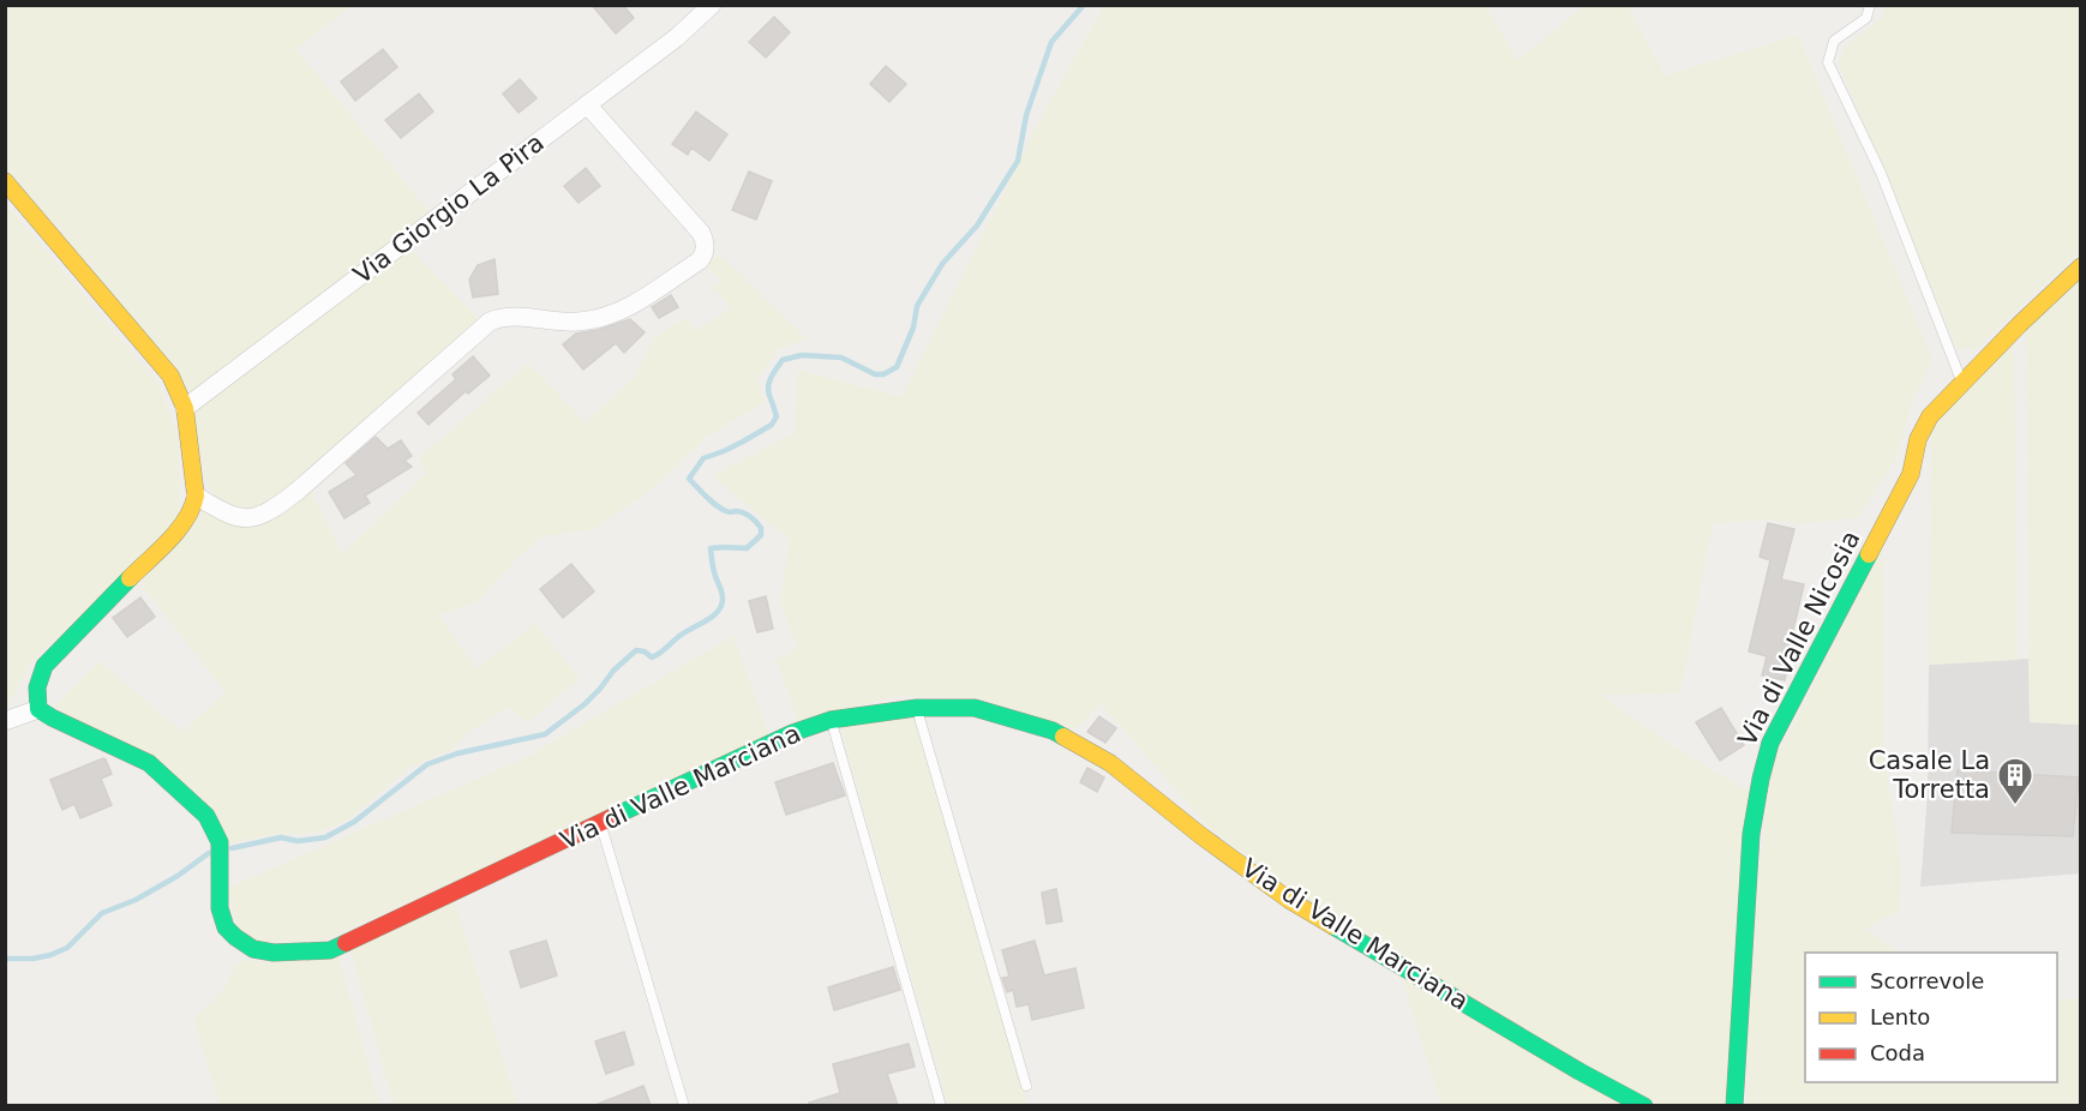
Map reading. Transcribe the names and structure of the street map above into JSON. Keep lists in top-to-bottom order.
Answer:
{
  "streets": {
    "street": ["Via Giorgio La Pira", "Via di Valle Nicosia", "Via di Valle Marciana"]
  },
  "places": {
    "building": ["Casale La Torretta"]
  },
  "legend": ["Scorrevole", "Lento", "Coda"]
}
